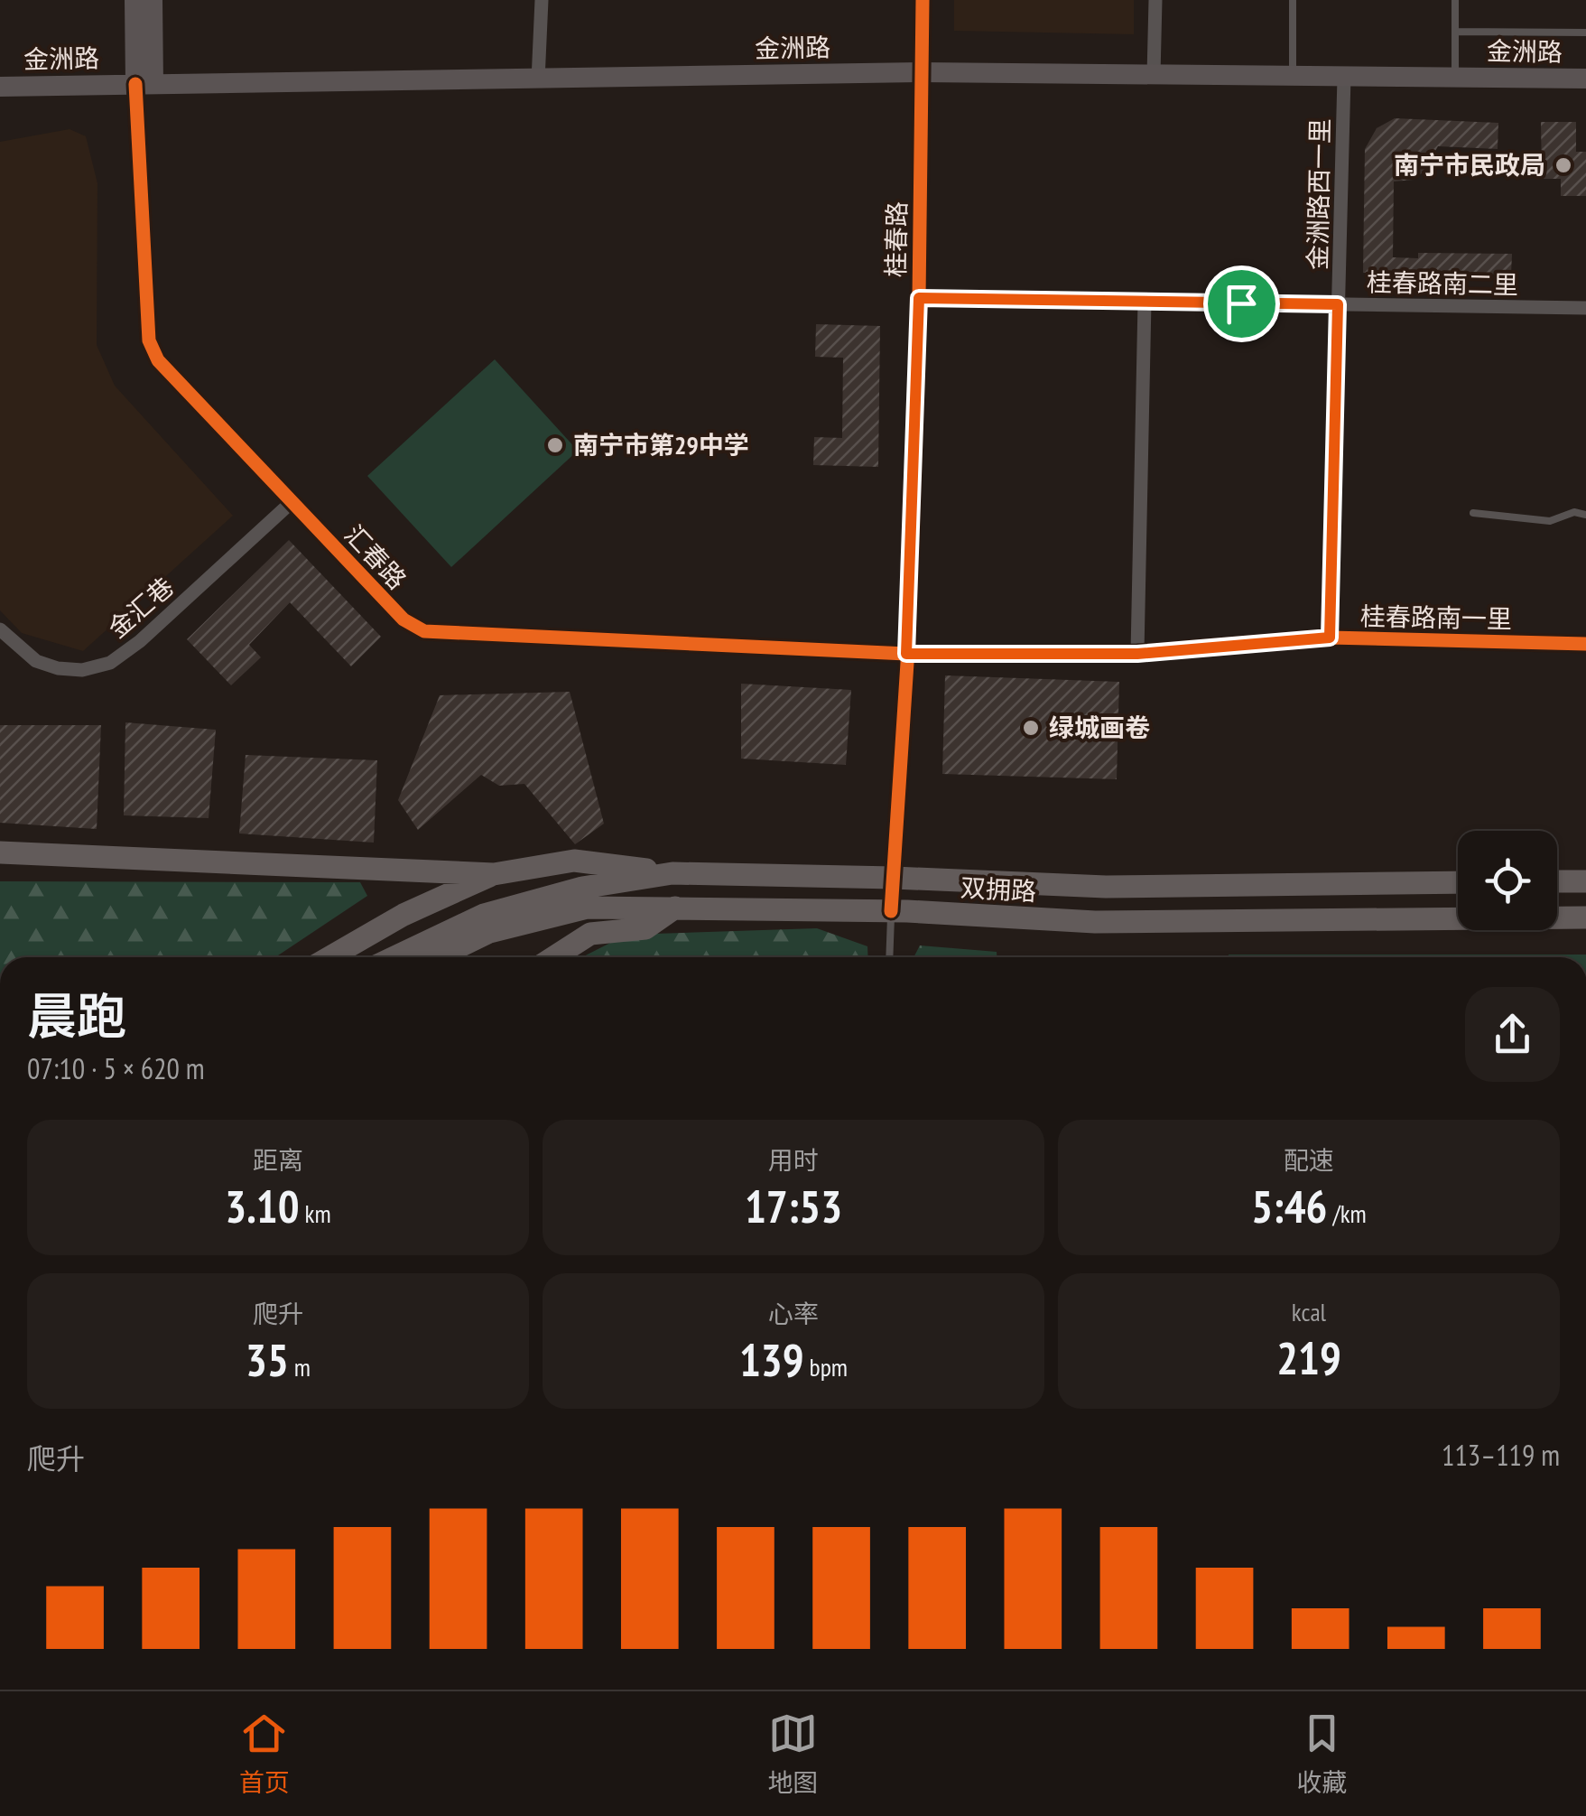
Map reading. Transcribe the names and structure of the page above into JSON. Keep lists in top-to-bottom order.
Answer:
{
  "streets": {
    "main road": ["金洲路", "汇春路", "双拥路"],
    "street": [
      "金洲路西一里",
      "桂春路",
      "桂春路南二里",
      "金汇巷",
      "桂春路南一里"
    ]
  },
  "crossings": [
    ["金洲路", "金洲路西一里"],
    ["金洲路", "桂春路"],
    ["金洲路", "汇春路"],
    ["金洲路西一里", "桂春路南二里"],
    ["金洲路西一里", "桂春路南一里"],
    ["桂春路", "桂春路南二里"],
    ["桂春路", "汇春路"],
    ["桂春路", "桂春路南一里"],
    ["桂春路", "双拥路"],
    ["汇春路", "金汇巷"],
    ["汇春路", "桂春路南一里"]
  ],
  "places": ["南宁市民政局", "南宁市第29中学", "绿城画卷"],
  "page": {
    "heading": ["晨跑", "07:10 · 5 × 620 m"],
    "stats": [
      ["距离", "3.10 km"],
      ["用时", "17:53"],
      ["配速", "5:46 /km"],
      ["爬升", "35 m"],
      ["心率", "139 bpm"],
      ["kcal", "219"]
    ],
    "chart": ["爬升", "113–119 m"],
    "tabs": ["首页", "地图", "收藏"]
  }
}
